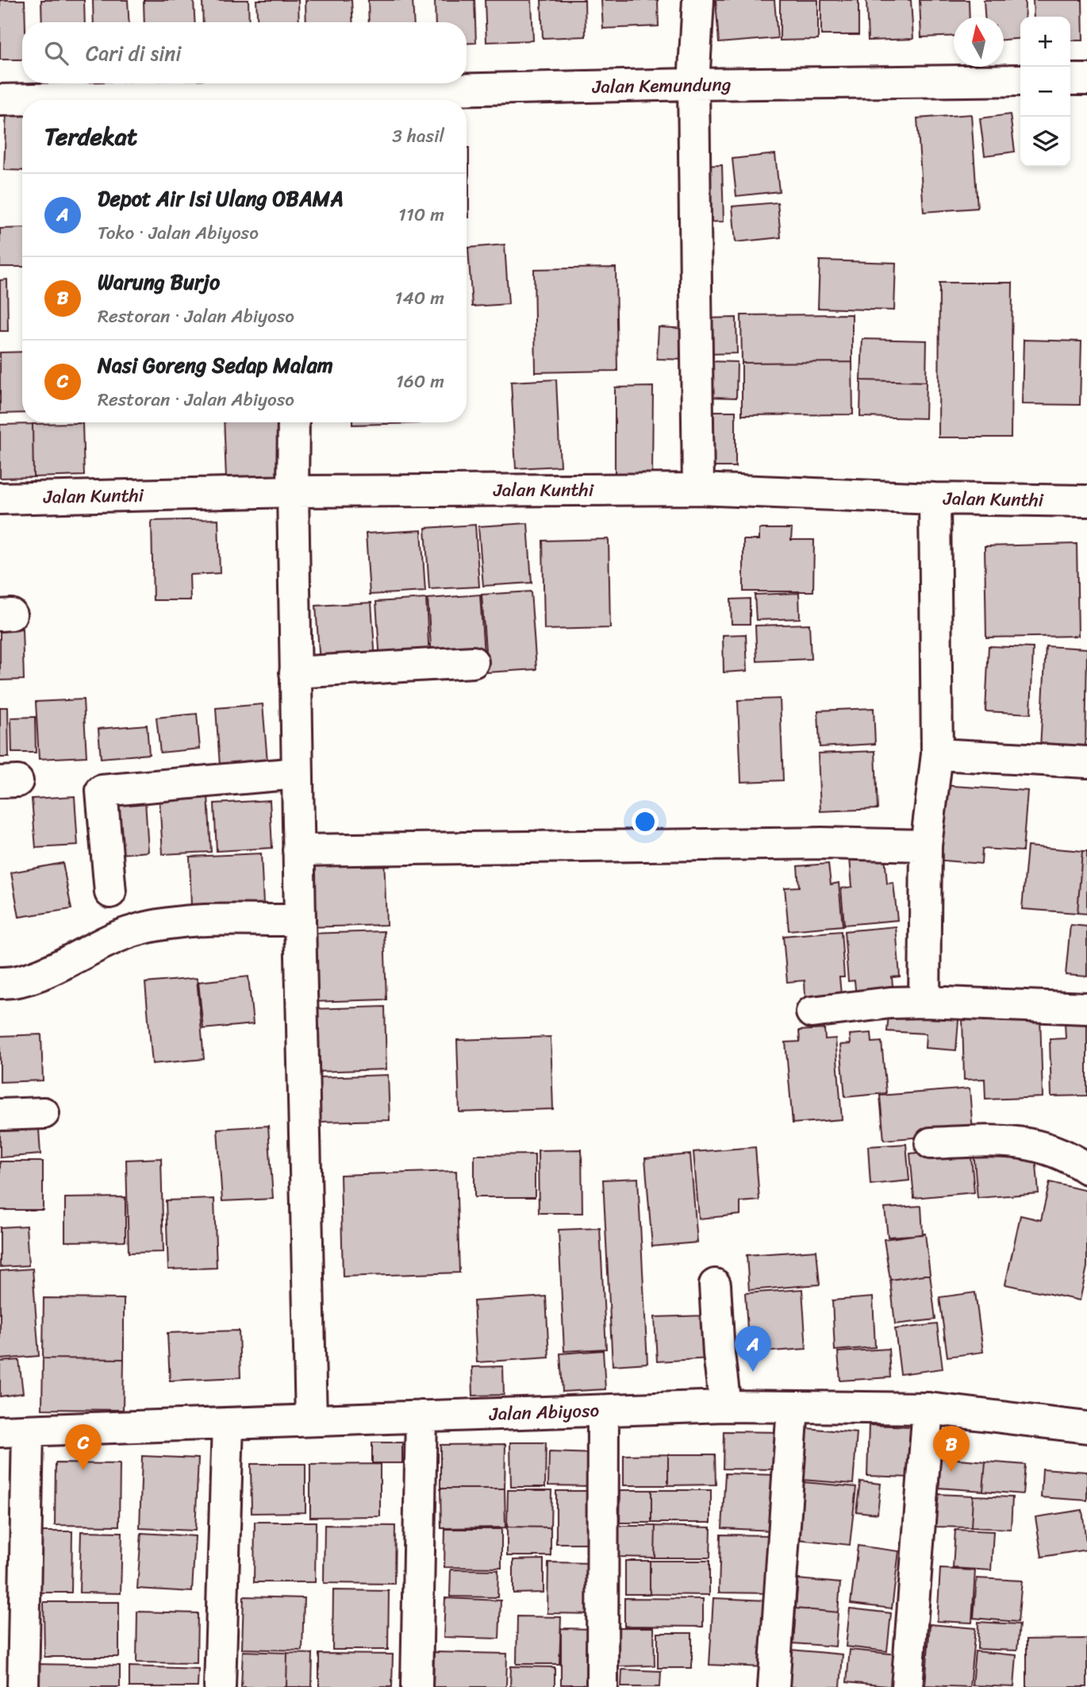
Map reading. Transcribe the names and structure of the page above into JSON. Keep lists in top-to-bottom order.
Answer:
{
  "streets": {
    "street": ["Jalan Kemundung", "Jalan Kunthi", "Jalan Abiyoso"]
  },
  "north": "top",
  "page": {
    "map_buttons": ["+", "−"],
    "search": "Cari di sini",
    "heading": ["Terdekat", "3 hasil"],
    "list": [
      {
        "mark": "A",
        "name": "Depot Air Isi Ulang OBAMA",
        "note": "Toko · Jalan Abiyoso",
        "value": "110 m"
      },
      {
        "mark": "B",
        "name": "Warung Burjo",
        "note": "Restoran · Jalan Abiyoso",
        "value": "140 m"
      },
      {
        "mark": "C",
        "name": "Nasi Goreng Sedap Malam",
        "note": "Restoran · Jalan Abiyoso",
        "value": "160 m"
      }
    ],
    "pins": ["A", "C", "B"]
  }
}
